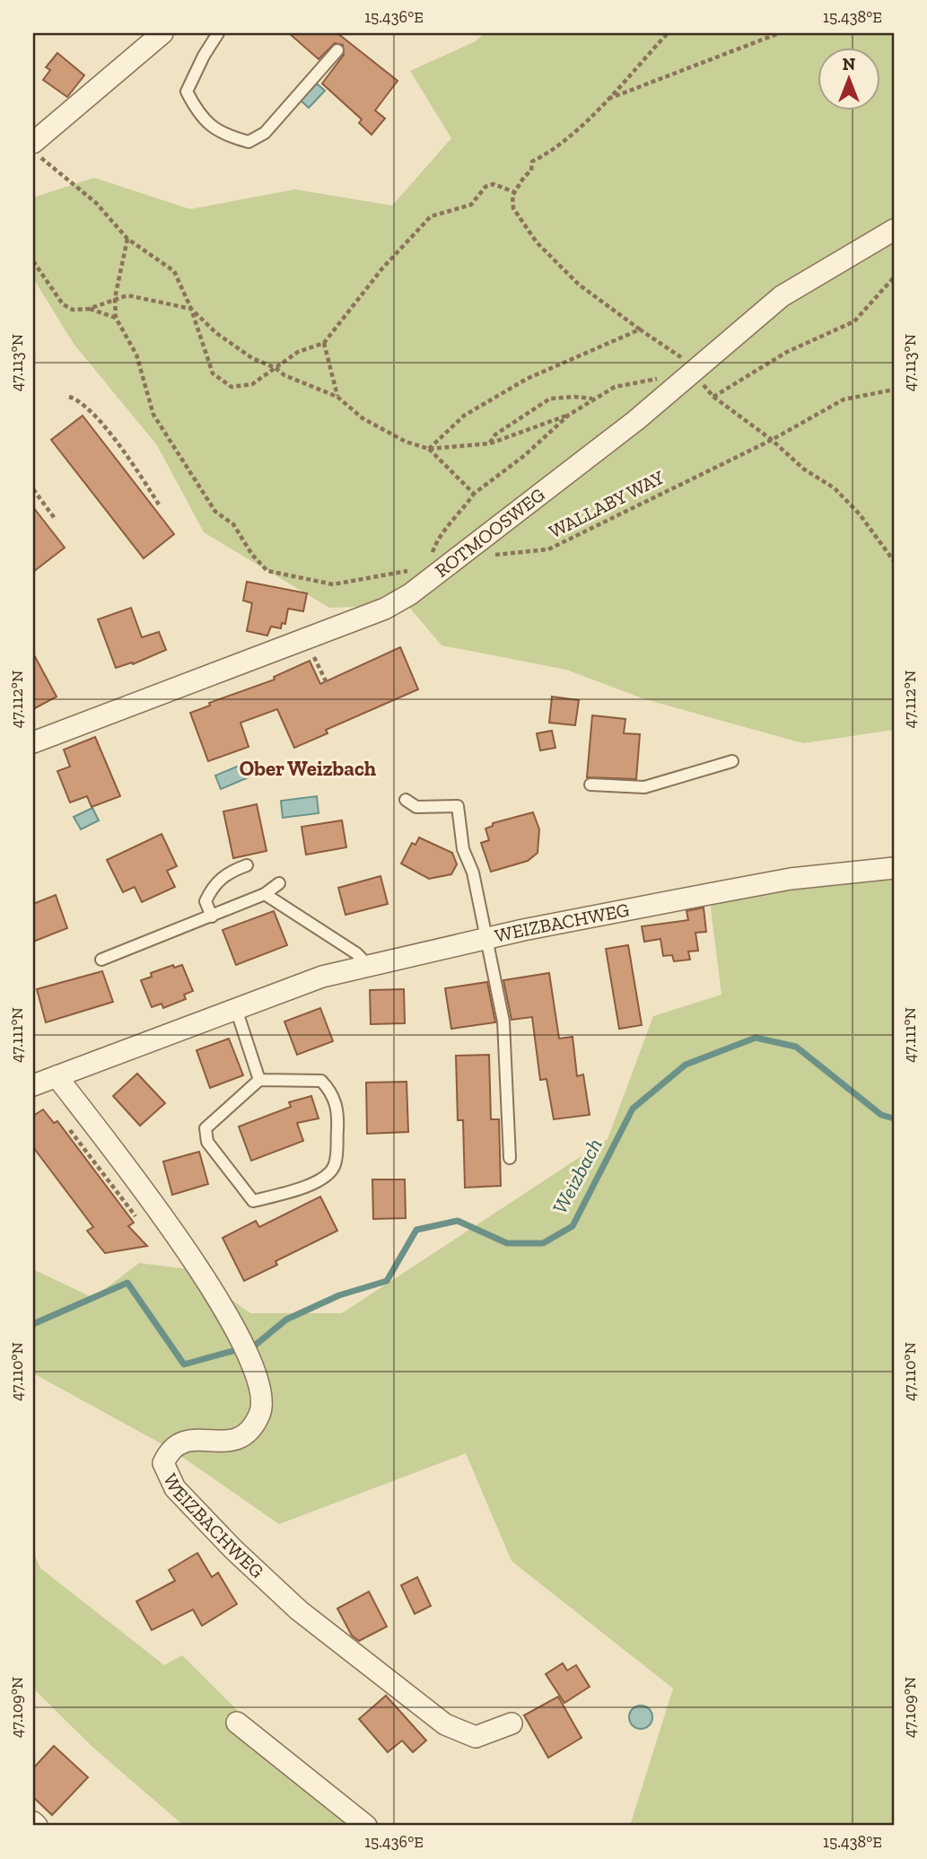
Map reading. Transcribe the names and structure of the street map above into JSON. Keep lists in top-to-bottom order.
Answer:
{
  "streets": {
    "street": ["ROTMOOSWEG", "WEIZBACHWEG"],
    "path": ["WALLABY WAY"]
  },
  "districts": ["Ober Weizbach"],
  "water": ["Weizbach"],
  "north": "top",
  "coordinates": [
    "15.436°E",
    "15.438°E",
    "47.113°N",
    "47.112°N",
    "47.111°N",
    "47.110°N",
    "47.109°N"
  ]
}
